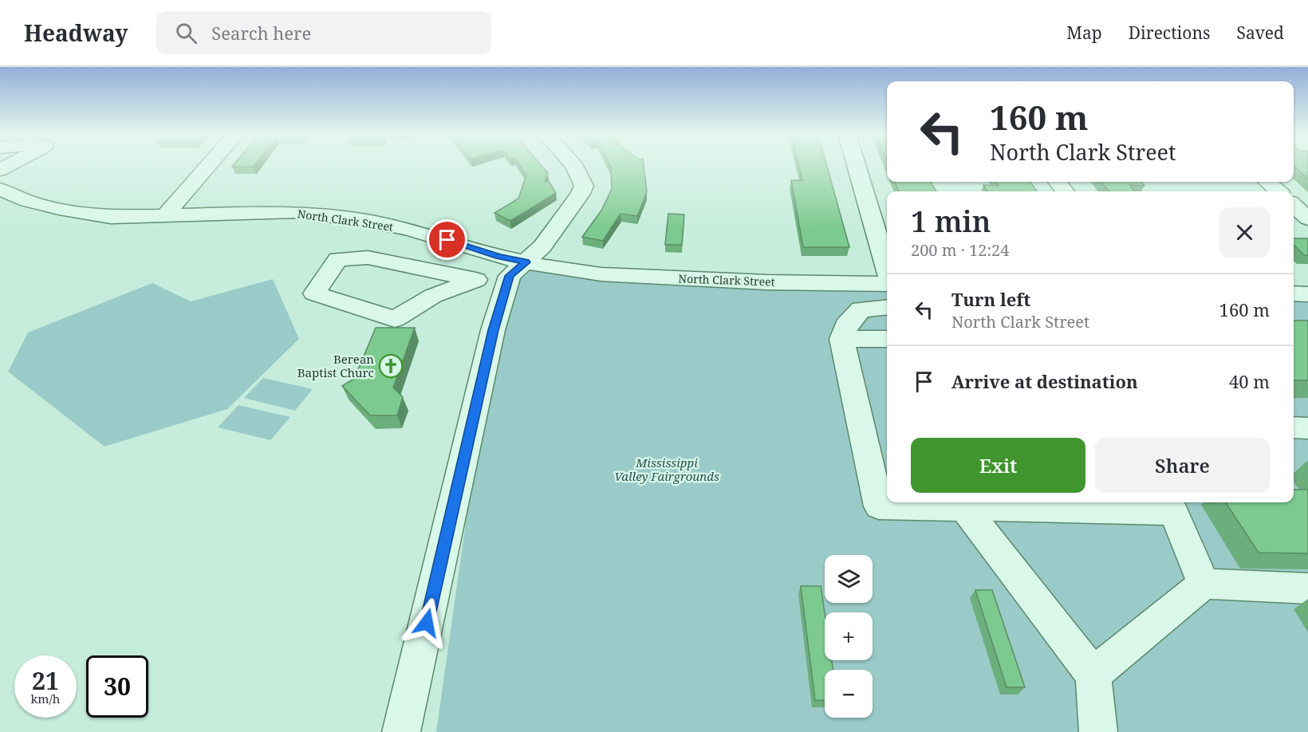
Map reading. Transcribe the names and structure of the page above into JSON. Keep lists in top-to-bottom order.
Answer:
{
  "streets": {
    "street": ["North Clark Street"]
  },
  "parks": ["Mississippi Valley Fairgrounds"],
  "places": {
    "church": ["Berean Baptist Churc"]
  },
  "page": {
    "header": "Headway",
    "search": "Search here",
    "nav": ["Map", "Directions", "Saved"],
    "turn": ["160 m", "North Clark Street"],
    "heading": ["1 min", "200 m · 12:24"],
    "list": [
      {
        "name": "Turn left",
        "note": "North Clark Street",
        "value": "160 m"
      },
      {
        "name": "Arrive at destination",
        "value": "40 m"
      }
    ],
    "buttons": ["Exit", "Share"],
    "map_buttons": ["+", "−"],
    "speed": "21 km/h",
    "limit": "30"
  }
}
